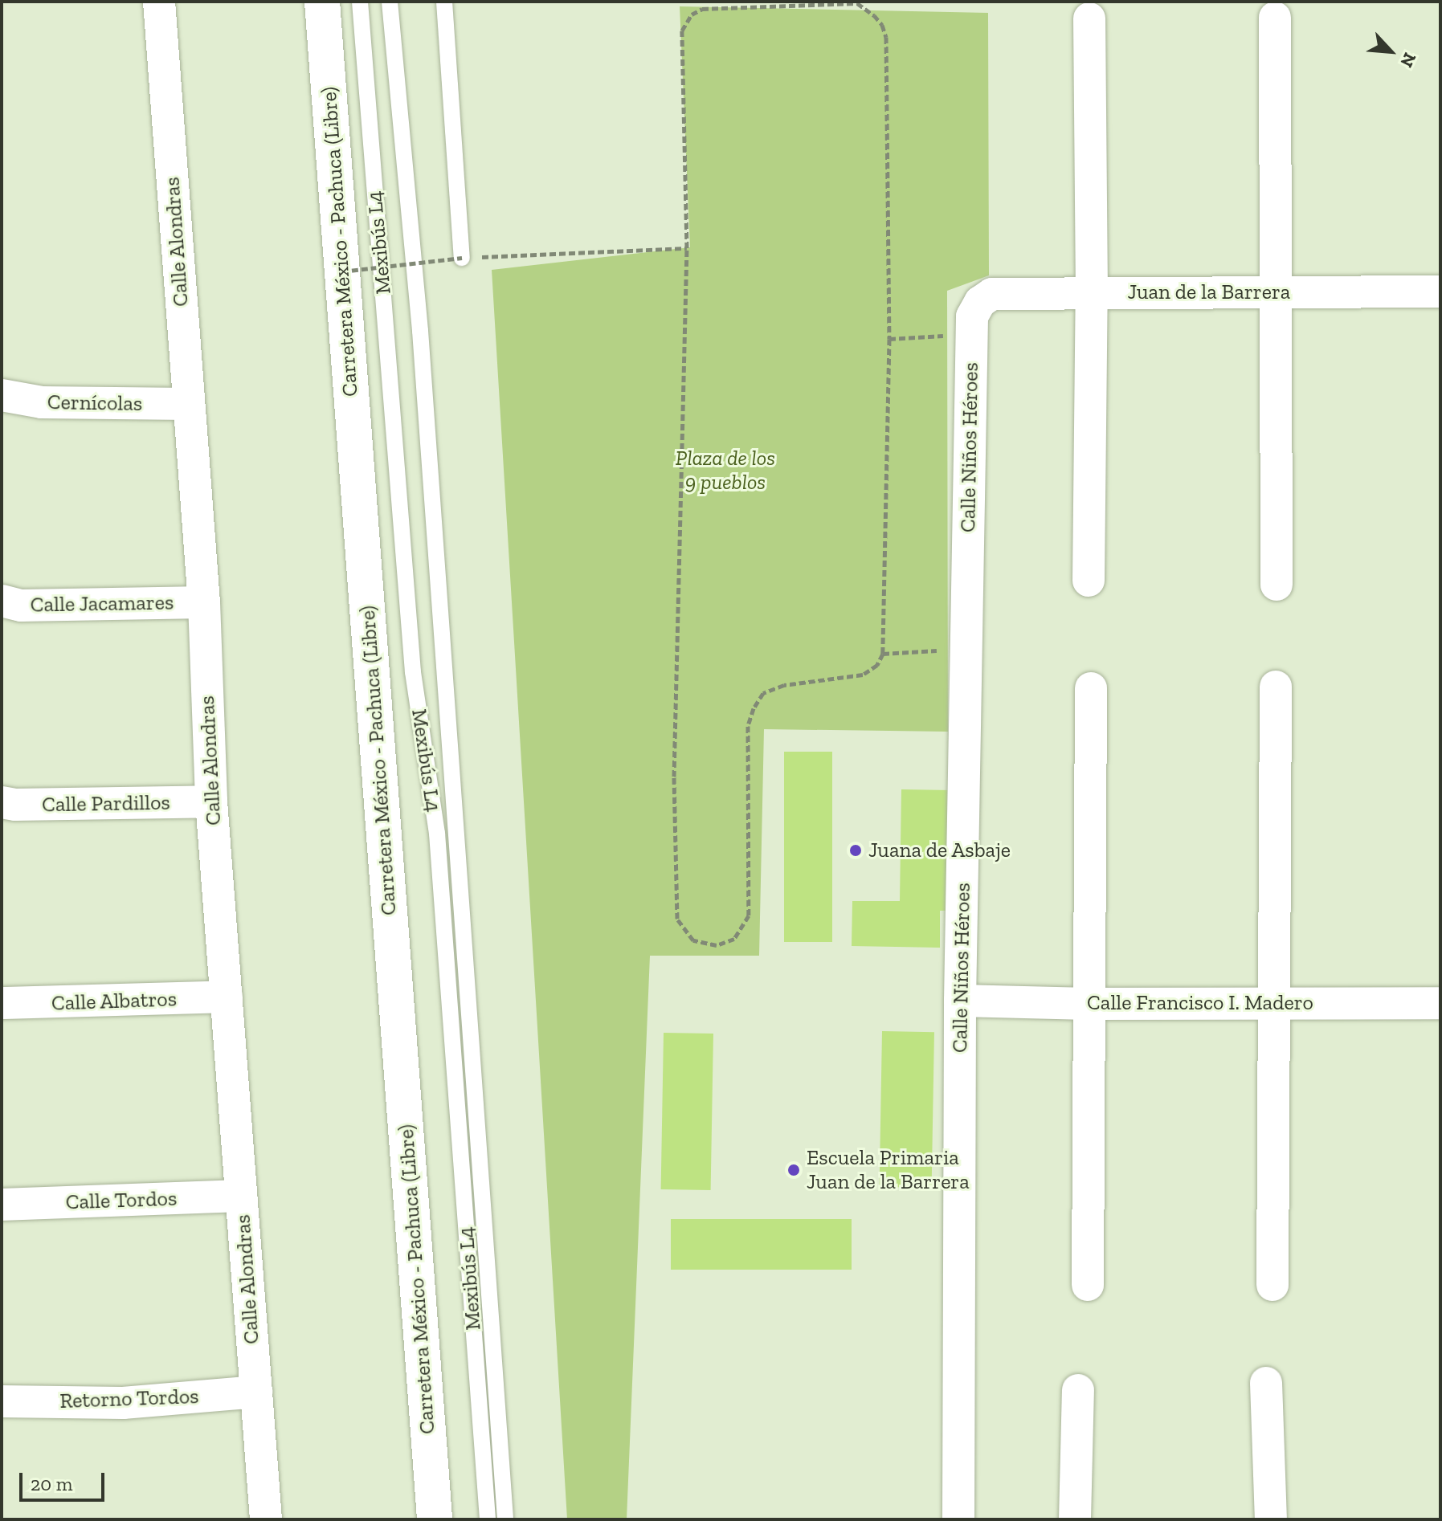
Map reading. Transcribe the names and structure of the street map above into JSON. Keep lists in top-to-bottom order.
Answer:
{
  "streets": {
    "main road": ["Carretera México - Pachuca (Libre)"],
    "street": [
      "Calle Alondras",
      "Juan de la Barrera",
      "Cernícolas",
      "Calle Niños Héroes",
      "Calle Jacamares",
      "Calle Pardillos",
      "Calle Albatros",
      "Calle Francisco I. Madero",
      "Calle Tordos",
      "Retorno Tordos"
    ],
    "lane": ["Mexibús L4"]
  },
  "crossings": [
    ["Calle Alondras", "Cernícolas"],
    ["Calle Alondras", "Calle Jacamares"],
    ["Calle Alondras", "Calle Pardillos"],
    ["Calle Alondras", "Calle Albatros"],
    ["Calle Alondras", "Calle Tordos"],
    ["Calle Alondras", "Retorno Tordos"],
    ["Juan de la Barrera", "Calle Niños Héroes"],
    ["Calle Niños Héroes", "Calle Francisco I. Madero"]
  ],
  "parks": ["Plaza de los 9 pueblos"],
  "places": ["Juana de Asbaje", "Escuela Primaria Juan de la Barrera"],
  "scale_bar": "20 m",
  "north": "bottom right"
}
